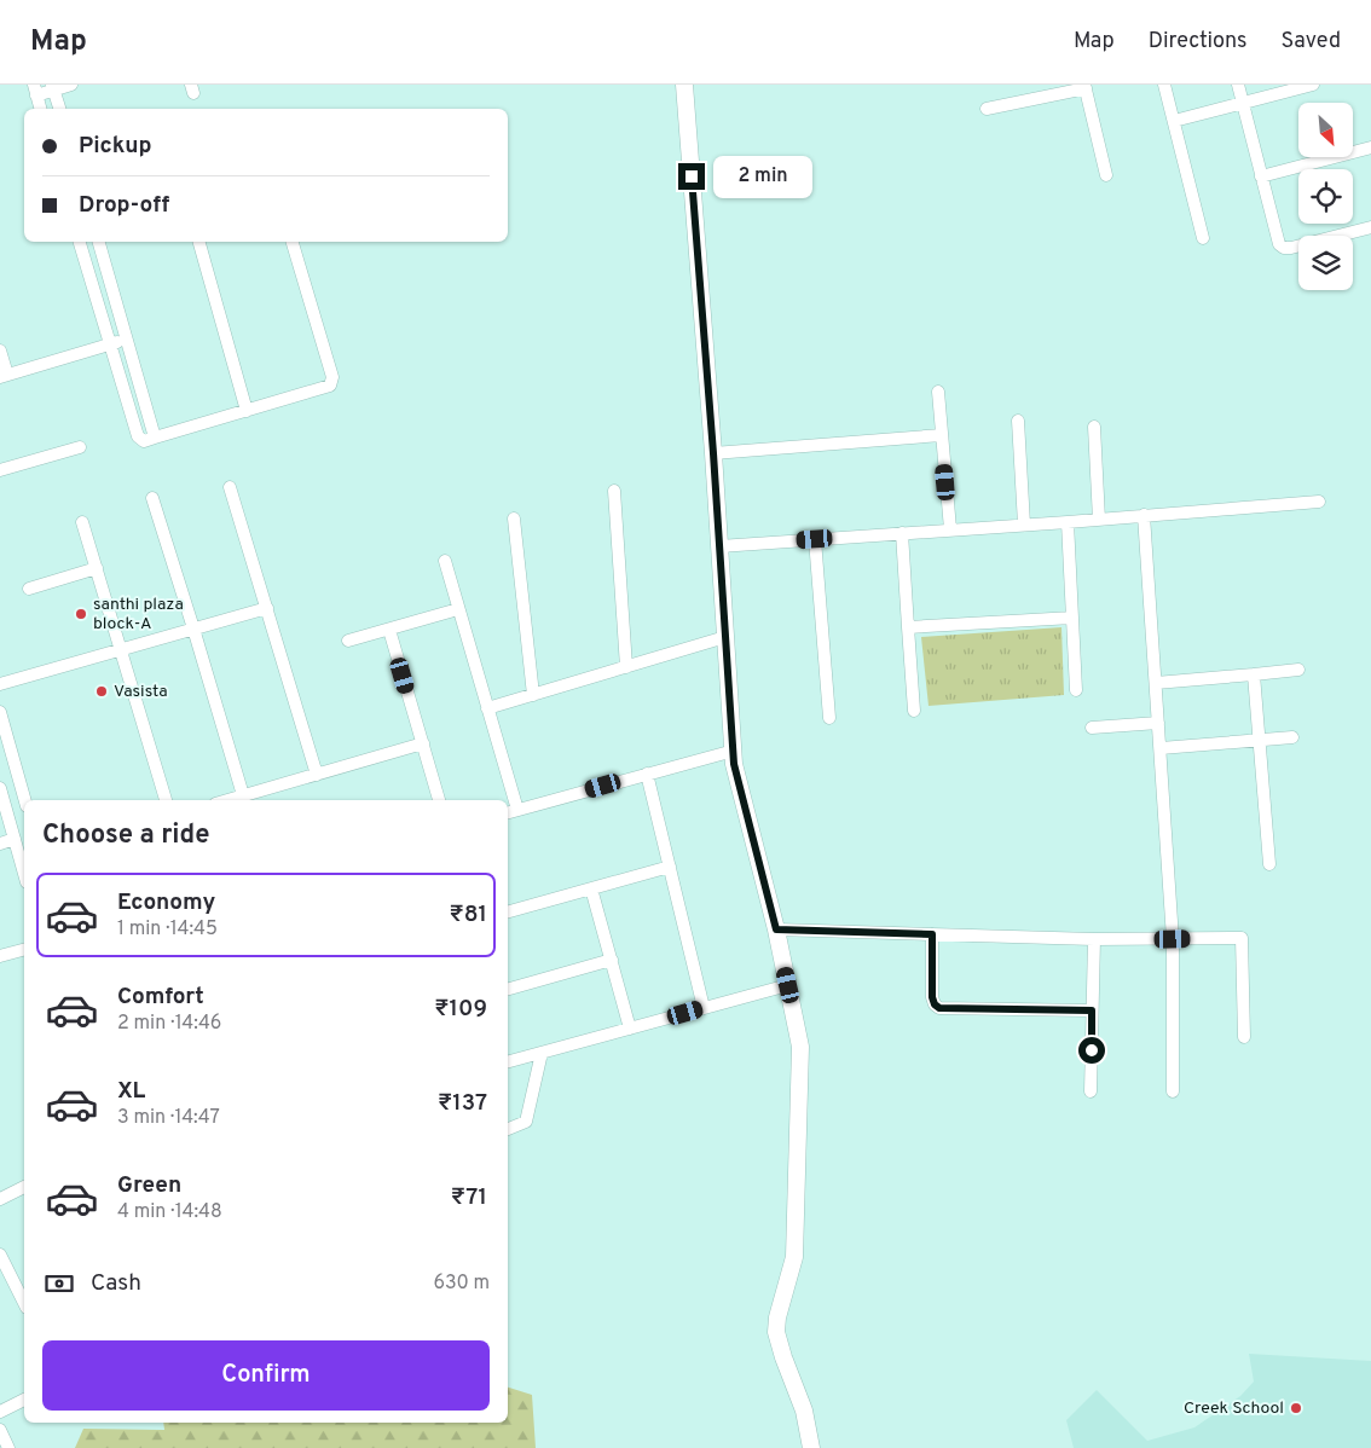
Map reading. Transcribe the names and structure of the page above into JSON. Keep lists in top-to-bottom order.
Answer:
{
  "places": ["santhi plaza block-A", "Vasista", "Creek School"],
  "north": "bottom right",
  "page": {
    "header": "Map",
    "nav": ["Map", "Directions", "Saved"],
    "banner": ["Pickup", "Drop-off"],
    "bubble": "2 min",
    "heading": "Choose a ride",
    "list": [
      {
        "name": "Economy",
        "note": "1 min · 14:45",
        "value": "₹81"
      },
      {
        "name": "Comfort",
        "note": "2 min · 14:46",
        "value": "₹109"
      },
      {
        "name": "XL",
        "note": "3 min · 14:47",
        "value": "₹137"
      },
      {
        "name": "Green",
        "note": "4 min · 14:48",
        "value": "₹71"
      }
    ],
    "pay": ["Cash", "630 m"],
    "buttons": "Confirm"
  }
}
